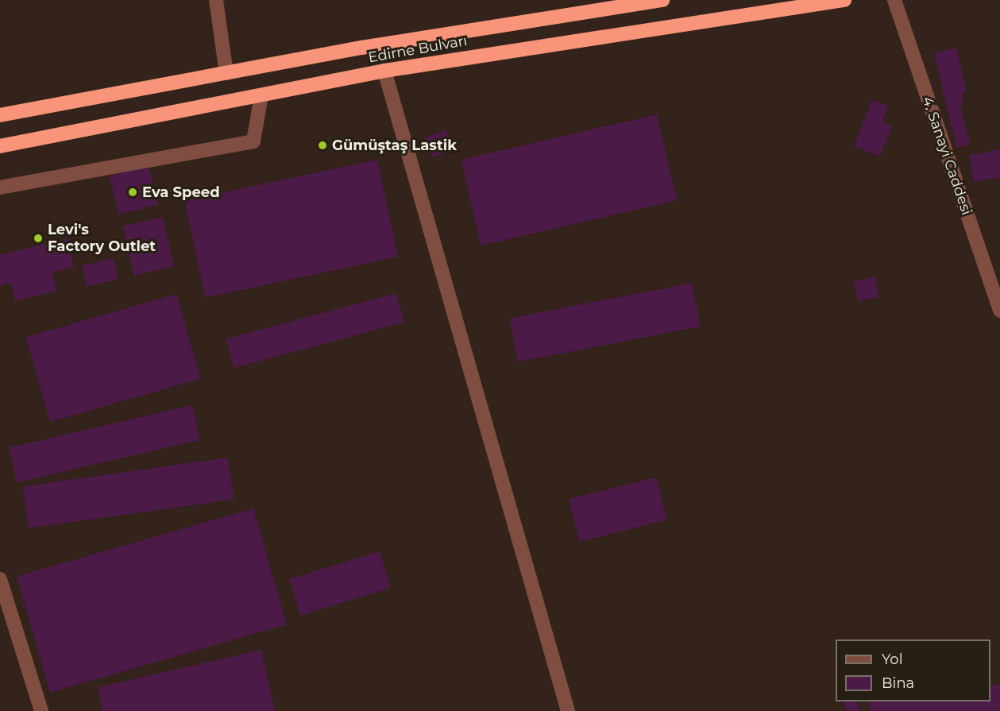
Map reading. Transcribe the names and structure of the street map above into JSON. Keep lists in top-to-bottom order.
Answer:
{
  "streets": {
    "highway": ["Edirne Bulvarı"],
    "street": ["4. Sanayi Caddesi"]
  },
  "places": ["Gümüştaş Lastik", "Eva Speed", "Levi's Factory Outlet"],
  "legend": ["Yol", "Bina"]
}
